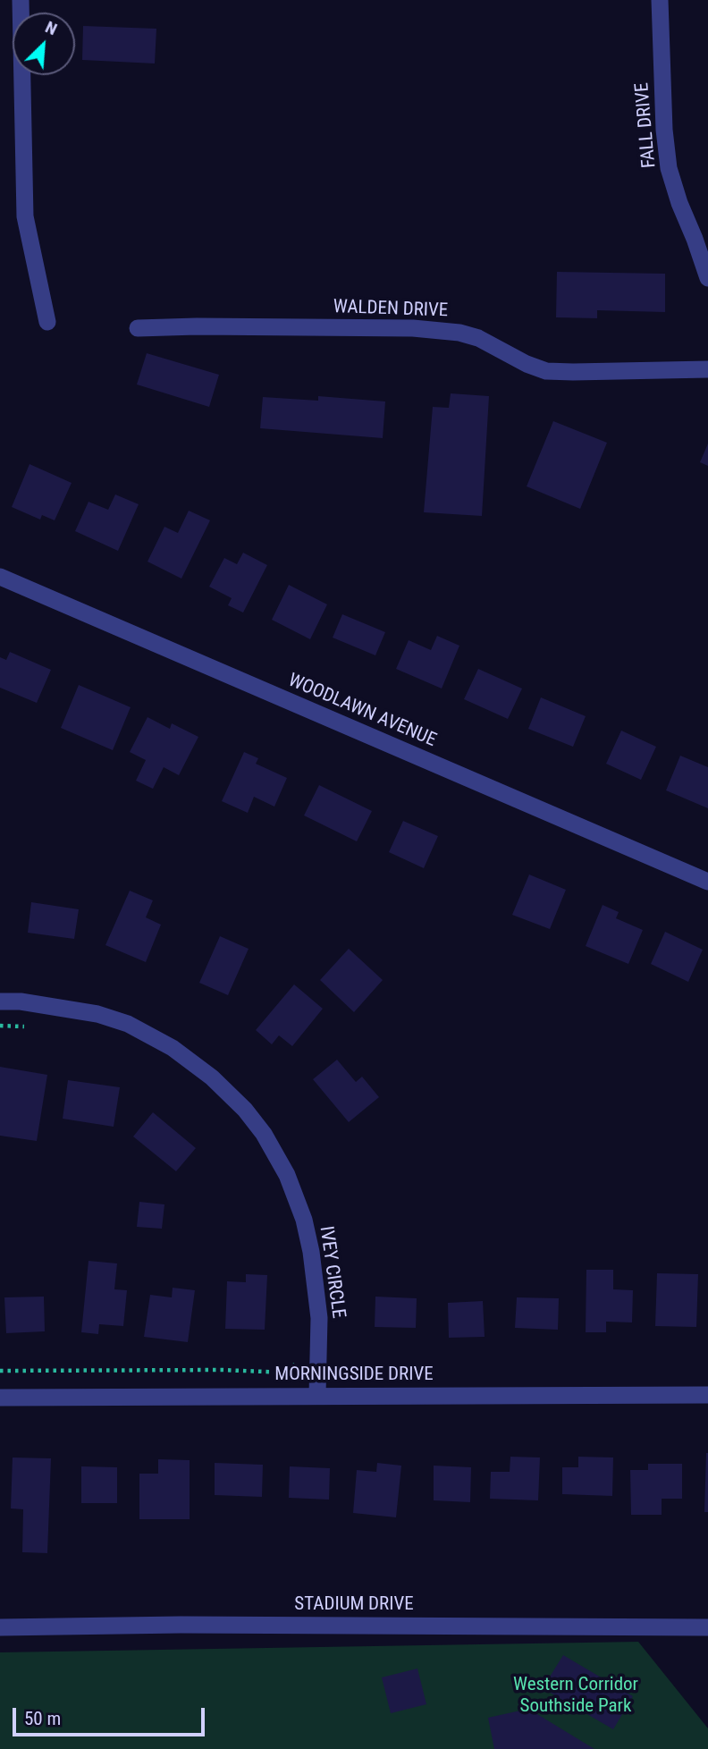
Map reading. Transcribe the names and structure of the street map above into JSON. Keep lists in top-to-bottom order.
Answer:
{
  "streets": {
    "street": [
      "FALL DRIVE",
      "WALDEN DRIVE",
      "WOODLAWN AVENUE",
      "IVEY CIRCLE",
      "MORNINGSIDE DRIVE",
      "STADIUM DRIVE"
    ]
  },
  "crossings": [
    ["IVEY CIRCLE", "MORNINGSIDE DRIVE"]
  ],
  "parks": ["Western Corridor Southside Park"],
  "scale_bar": "50 m",
  "north": "top right"
}
